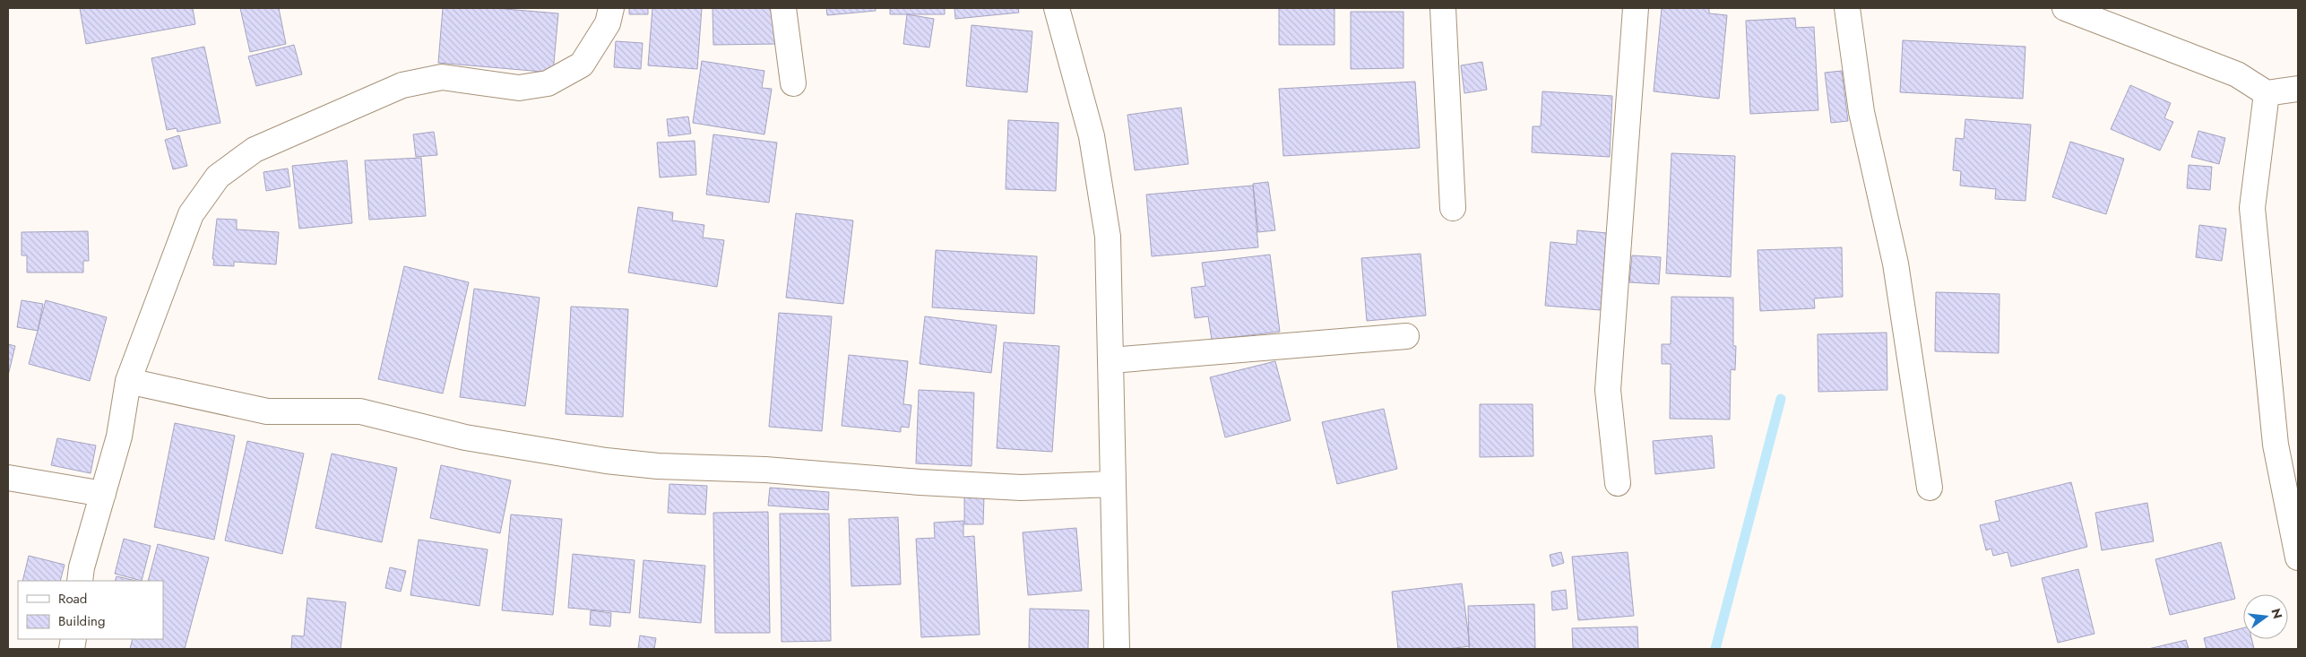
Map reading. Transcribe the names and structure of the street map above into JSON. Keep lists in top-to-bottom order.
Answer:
{
  "legend": ["Road", "Building"],
  "north": "right"
}
